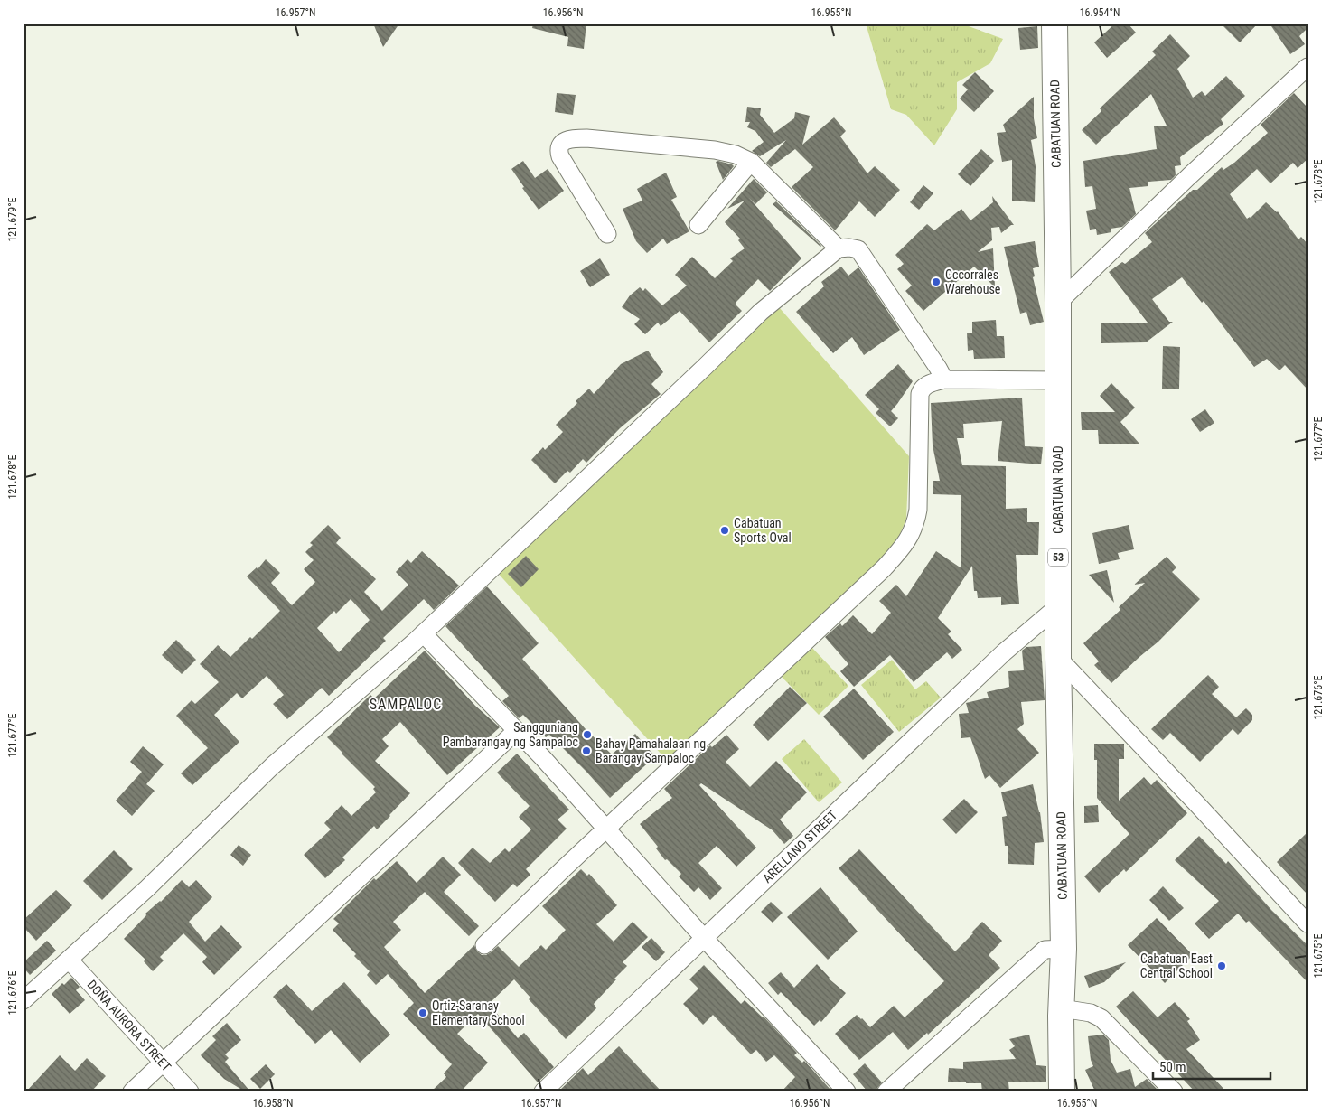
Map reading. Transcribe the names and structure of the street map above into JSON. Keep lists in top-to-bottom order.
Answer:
{
  "streets": {
    "highway": ["CABATUAN ROAD", "53"],
    "street": ["ARELLANO STREET", "DOÑA AURORA STREET"]
  },
  "crossings": [
    ["CABATUAN ROAD", "ARELLANO STREET"]
  ],
  "districts": ["SAMPALOC"],
  "places": [
    "Cccorrales Warehouse",
    "Cabatuan Sports Oval",
    "Sangguniang Pambarangay ng Sampaloc",
    "Bahay Pamahalaan ng Barangay Sampaloc",
    "Cabatuan East Central School",
    "Ortiz-Saranay Elementary School"
  ],
  "scale_bar": "50 m",
  "coordinates": [
    "16.957°N",
    "16.956°N",
    "16.955°N",
    "16.954°N",
    "121.678°E",
    "121.679°E",
    "121.677°E",
    "121.676°E",
    "121.675°E",
    "16.958°N"
  ]
}
